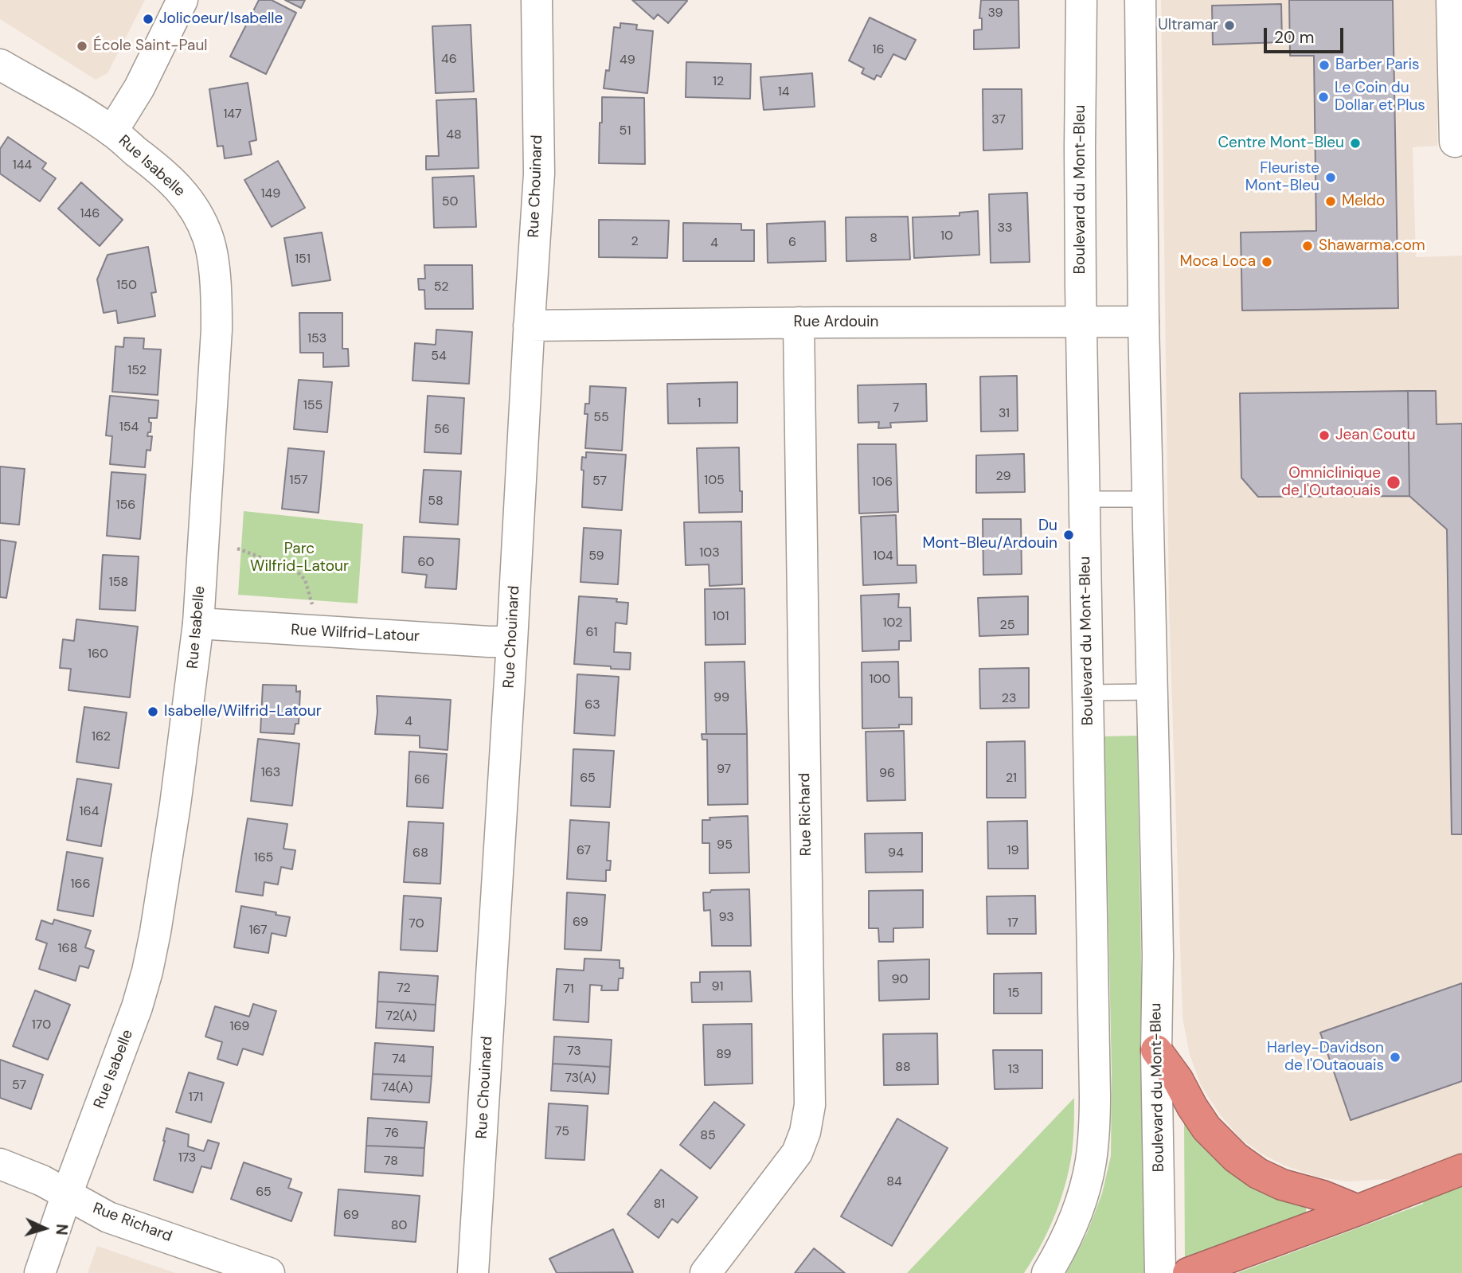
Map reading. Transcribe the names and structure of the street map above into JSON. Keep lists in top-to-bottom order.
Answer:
{
  "streets": {
    "street": [
      "Rue Isabelle",
      "Rue Chouinard",
      "Boulevard du Mont-Bleu",
      "Rue Ardouin",
      "Rue Wilfrid-Latour",
      "Rue Richard"
    ]
  },
  "crossings": [
    ["Rue Isabelle", "Rue Wilfrid-Latour"],
    ["Rue Isabelle", "Rue Richard"],
    ["Rue Chouinard", "Rue Ardouin"],
    ["Rue Chouinard", "Rue Wilfrid-Latour"],
    ["Boulevard du Mont-Bleu", "Rue Ardouin"],
    ["Rue Ardouin", "Rue Richard"]
  ],
  "parks": ["Parc Wilfrid-Latour"],
  "places": [
    "Jolicoeur/Isabelle",
    "Ultramar",
    "École Saint-Paul",
    "Barber Paris",
    "Le Coin du Dollar et Plus",
    "Centre Mont-Bleu",
    "Fleuriste Mont-Bleu",
    "Meldo",
    "Shawarma.com",
    "Moca Loca",
    "Jean Coutu",
    "Omniclinique de l'Outaouais",
    "Du Mont-Bleu/Ardouin",
    "Isabelle/Wilfrid-Latour",
    "Harley-Davidson de l'Outaouais"
  ],
  "house_numbers": [
    "39",
    "16",
    "46",
    "49",
    "12",
    "14",
    "147",
    "37",
    "51",
    "48",
    "144",
    "149",
    "50",
    "146",
    "33",
    "10",
    "8",
    "2",
    "6",
    "4",
    "151",
    "150",
    "52",
    "153",
    "54",
    "152",
    "1",
    "155",
    "7",
    "31",
    "55",
    "154",
    "56",
    "29",
    "157",
    "105",
    "57",
    "106",
    "58",
    "156",
    "103",
    "59",
    "104",
    "60",
    "158",
    "101",
    "102",
    "25",
    "61",
    "160",
    "100",
    "99",
    "23",
    "63",
    "4",
    "162",
    "97",
    "163",
    "96",
    "65",
    "21",
    "66",
    "164",
    "95",
    "67",
    "19",
    "68",
    "94",
    "165",
    "166",
    "93",
    "69",
    "17",
    "70",
    "167",
    "168",
    "90",
    "91",
    "72",
    "71",
    "15",
    "72(A)",
    "170",
    "169",
    "73",
    "89",
    "74",
    "88",
    "13",
    "73(A)",
    "57",
    "74(A)",
    "171",
    "75",
    "76",
    "85",
    "173",
    "78",
    "84",
    "65",
    "81",
    "69",
    "80"
  ],
  "scale_bar": "20 m",
  "north": "right"
}
